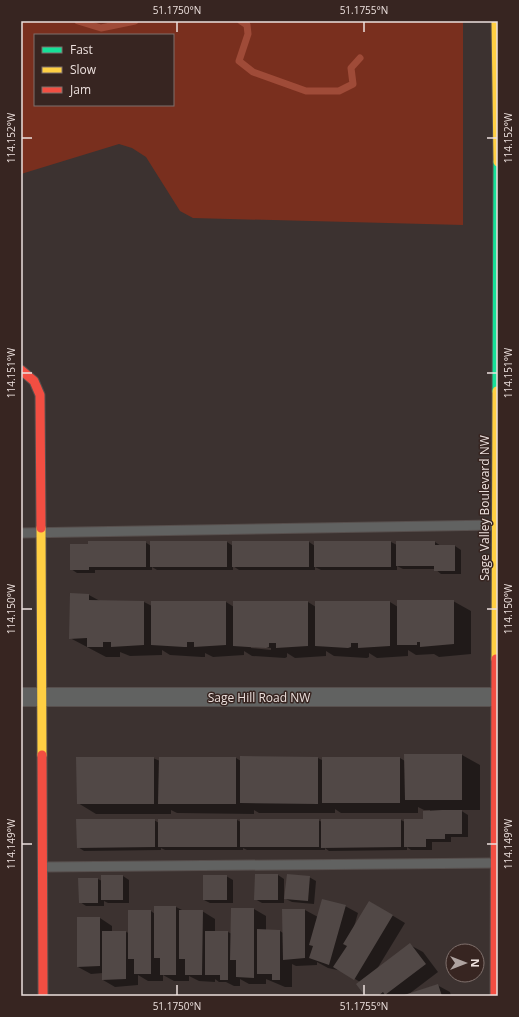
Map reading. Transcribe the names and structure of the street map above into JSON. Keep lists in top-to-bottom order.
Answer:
{
  "streets": {
    "street": ["Sage Valley Boulevard NW", "Sage Hill Road NW"]
  },
  "crossings": [
    ["Sage Valley Boulevard NW", "Sage Hill Road NW"]
  ],
  "legend": ["Fast", "Slow", "Jam"],
  "north": "right",
  "coordinates": [
    "51.1750°N",
    "51.1755°N",
    "114.152°W",
    "114.151°W",
    "114.150°W",
    "114.149°W"
  ]
}
